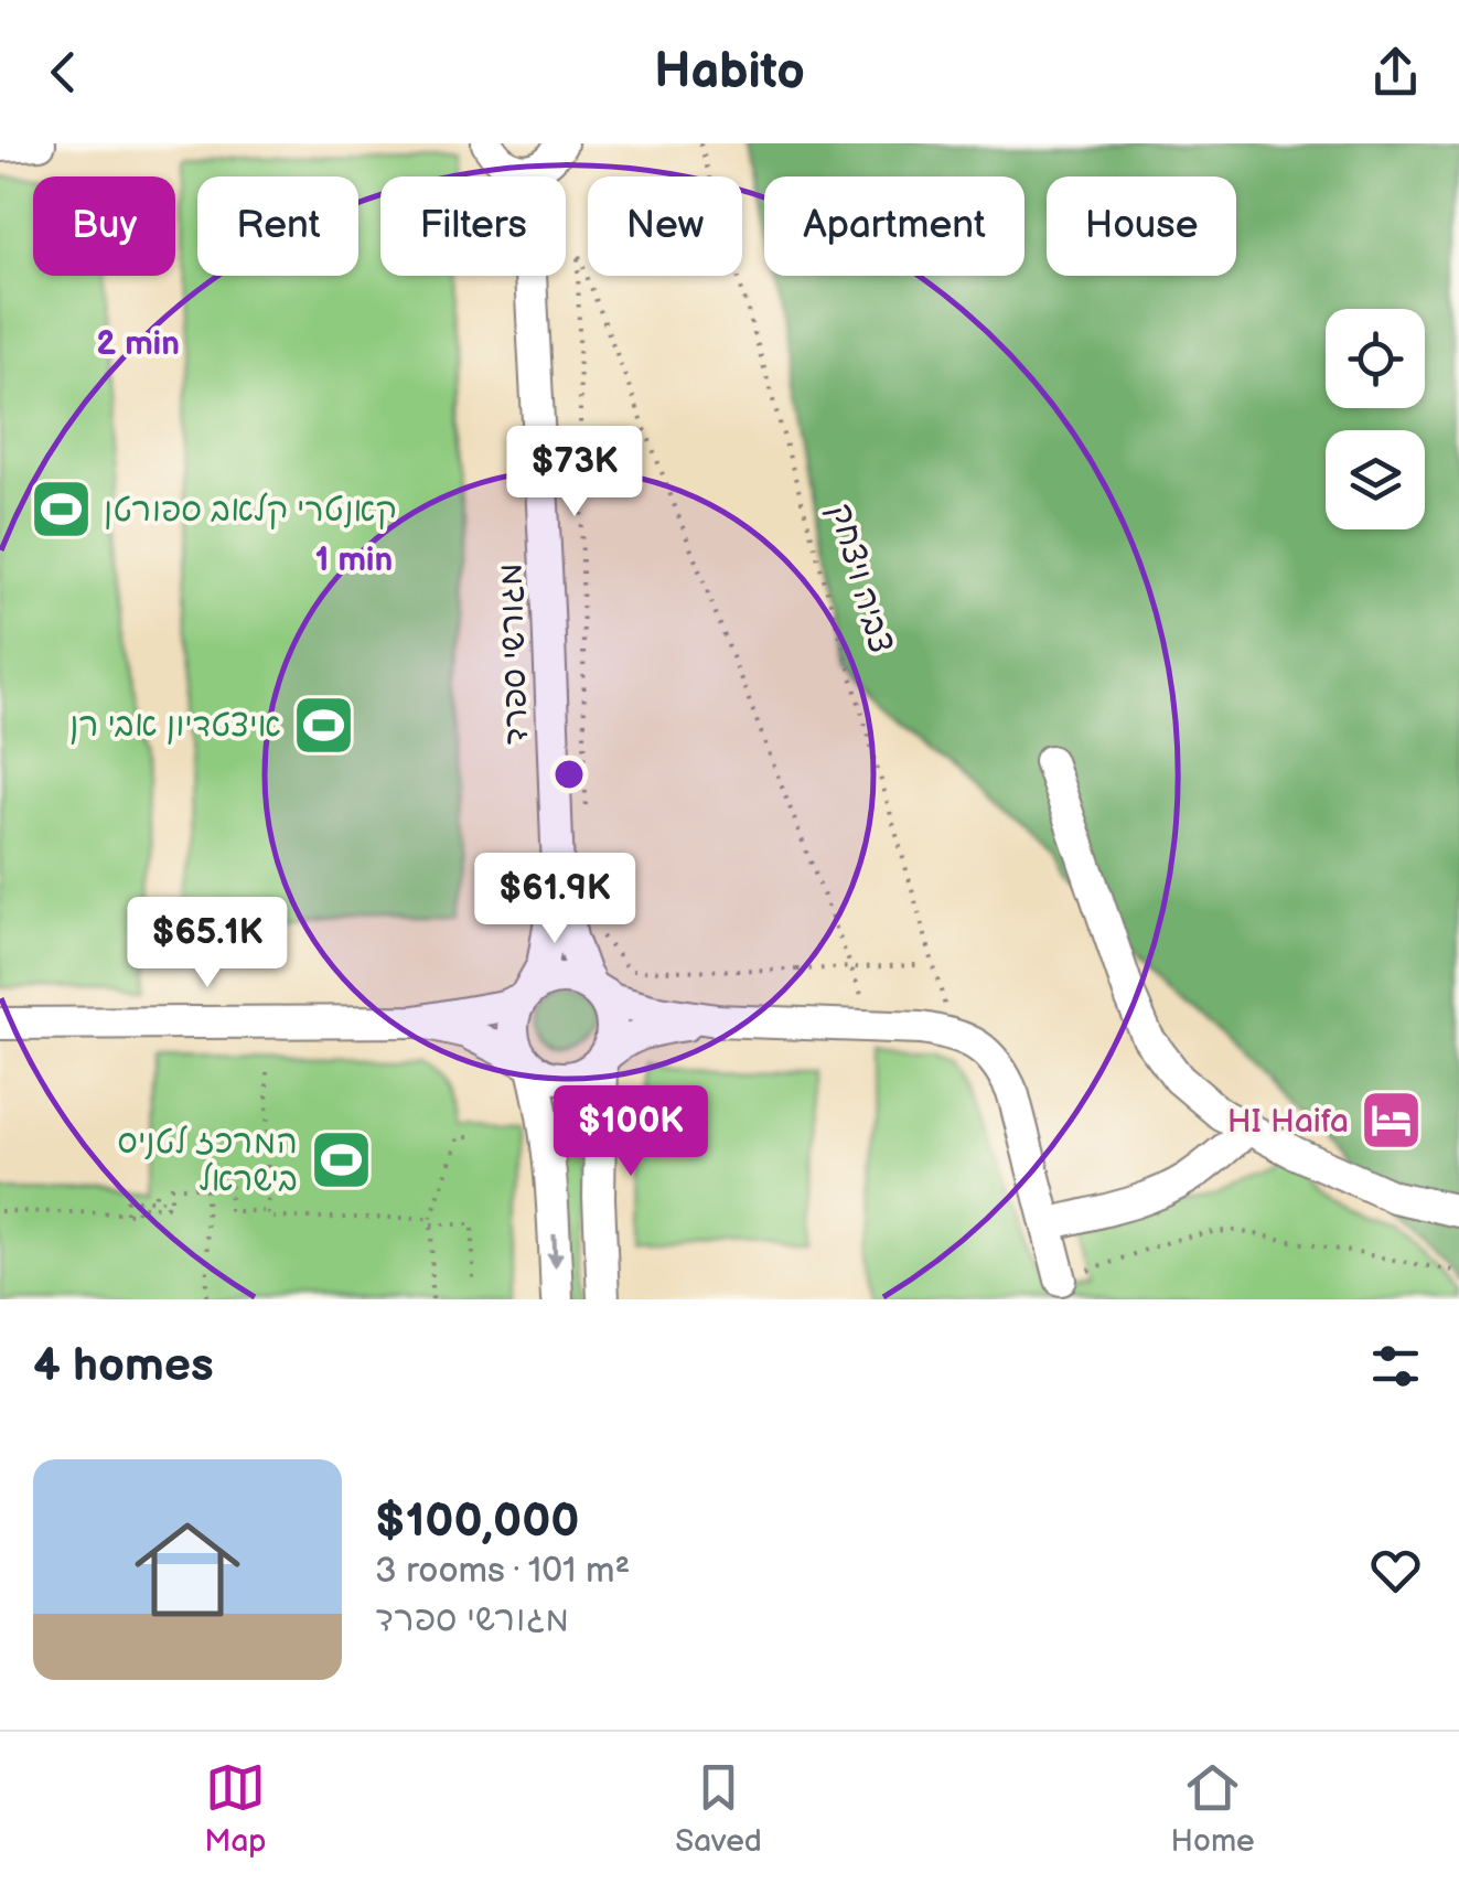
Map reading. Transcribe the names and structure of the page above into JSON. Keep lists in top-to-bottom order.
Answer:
{
  "streets": {
    "street": ["מגורשי ספרד"],
    "path": ["צביה ויצחק"]
  },
  "places": {
    "sports": ["קאנטרי קלאב ספורטן", "איצטדיון אבי רן", "המרכז לטניס בישראל"],
    "hotel": ["HI Haifa"]
  },
  "page": {
    "header": "Habito",
    "chip": [
      "Buy",
      "Rent",
      "Filters",
      "New",
      "Apartment",
      "House"
    ],
    "price": [
      "$73K",
      "$61.9K",
      "$65.1K",
      "$100K"
    ],
    "heading": "4 homes",
    "list": [
      {
        "name": "$100,000",
        "note": "3 rooms · 101 m² · מגורשי ספרד"
      }
    ],
    "tabs": ["Map", "Saved", "Home"]
  },
  "rings": ["2 min", "1 min"]
}
